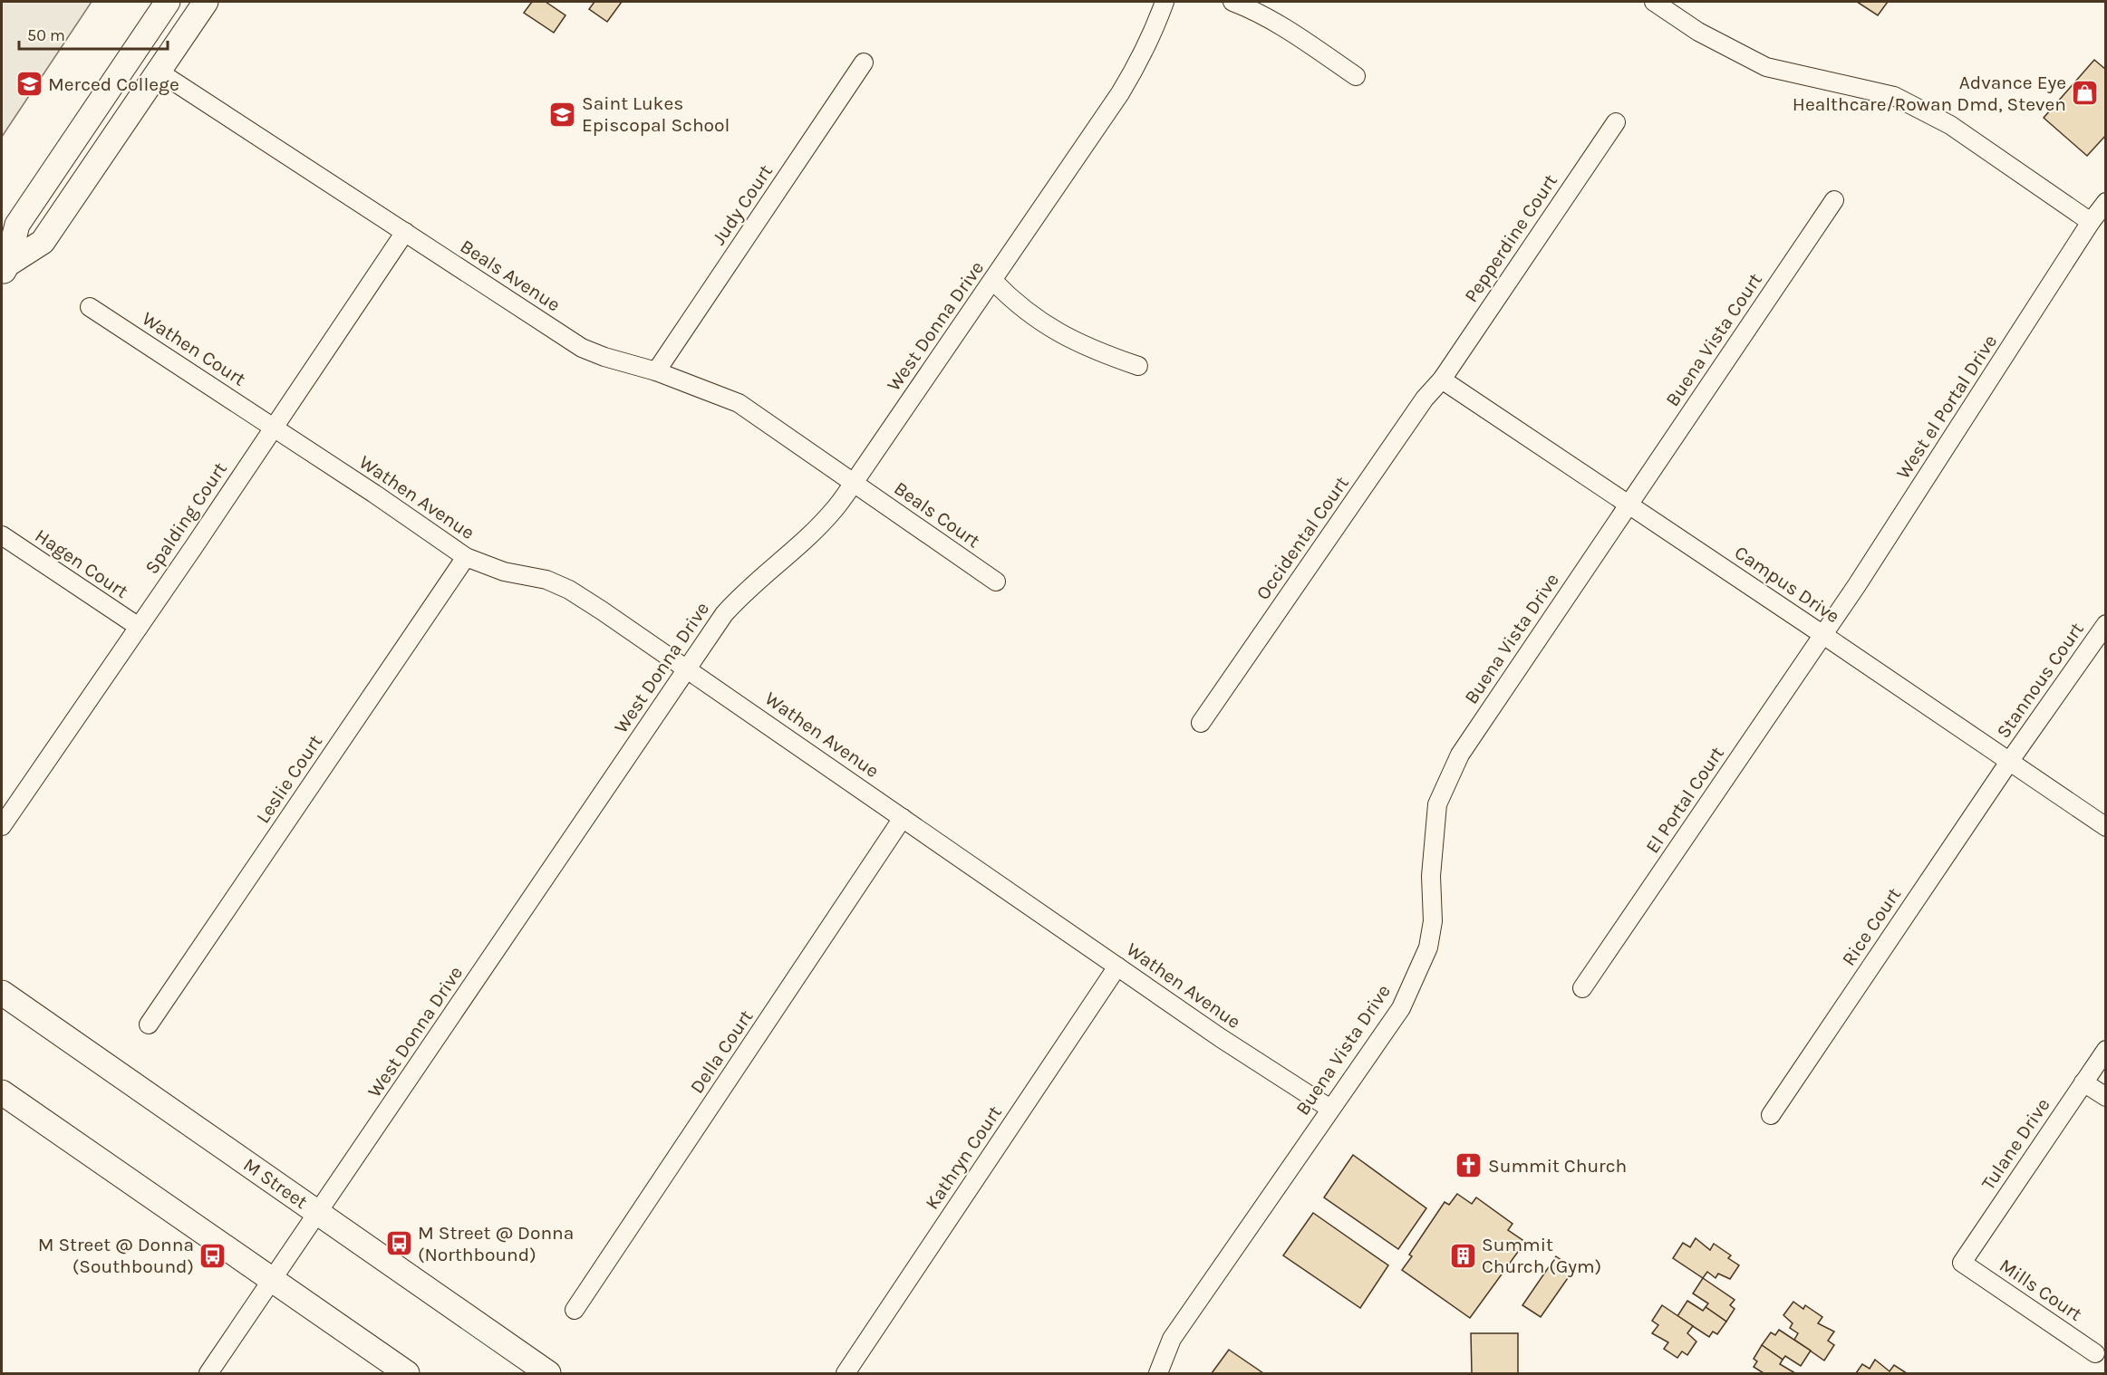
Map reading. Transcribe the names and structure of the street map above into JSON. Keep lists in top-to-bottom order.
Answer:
{
  "streets": {
    "street": [
      "Judy Court",
      "Pepperdine Court",
      "Beals Avenue",
      "West Donna Drive",
      "Buena Vista Court",
      "Wathen Court",
      "West el Portal Drive",
      "Wathen Avenue",
      "Beals Court",
      "Spalding Court",
      "Occidental Court",
      "Hagen Court",
      "Campus Drive",
      "Buena Vista Drive",
      "Stannous Court",
      "Leslie Court",
      "El Portal Court",
      "Rice Court",
      "Della Court",
      "Tulane Drive",
      "Kathryn Court",
      "M Street",
      "Mills Court"
    ]
  },
  "crossings": [
    ["Judy Court", "Beals Avenue"],
    ["Pepperdine Court", "Occidental Court"],
    ["Pepperdine Court", "Campus Drive"],
    ["Beals Avenue", "West Donna Drive"],
    ["Beals Avenue", "Beals Court"],
    ["Beals Avenue", "Spalding Court"],
    ["West Donna Drive", "Wathen Avenue"],
    ["West Donna Drive", "Beals Court"],
    ["West Donna Drive", "M Street"],
    ["Buena Vista Court", "Campus Drive"],
    ["Buena Vista Court", "Buena Vista Drive"],
    ["Wathen Court", "Wathen Avenue"],
    ["Wathen Court", "Spalding Court"],
    ["West el Portal Drive", "Campus Drive"],
    ["West el Portal Drive", "El Portal Court"],
    ["Wathen Avenue", "Spalding Court"],
    ["Wathen Avenue", "Buena Vista Drive"],
    ["Wathen Avenue", "Leslie Court"],
    ["Wathen Avenue", "Della Court"],
    ["Wathen Avenue", "Kathryn Court"],
    ["Spalding Court", "Hagen Court"],
    ["Occidental Court", "Campus Drive"],
    ["Campus Drive", "Buena Vista Drive"],
    ["Campus Drive", "Stannous Court"],
    ["Campus Drive", "El Portal Court"],
    ["Campus Drive", "Rice Court"],
    ["Stannous Court", "Rice Court"],
    ["Tulane Drive", "Mills Court"]
  ],
  "places": {
    "school or university": ["Merced College", "Saint Lukes Episcopal School"],
    "shop": ["Advance Eye Healthcare/Rowan Dmd, Steven"],
    "church": ["Summit Church"],
    "bus stop": ["M Street @ Donna (Northbound)", "M Street @ Donna (Southbound)"],
    "building": ["Summit Church (Gym)"]
  },
  "scale_bar": "50 m"
}
